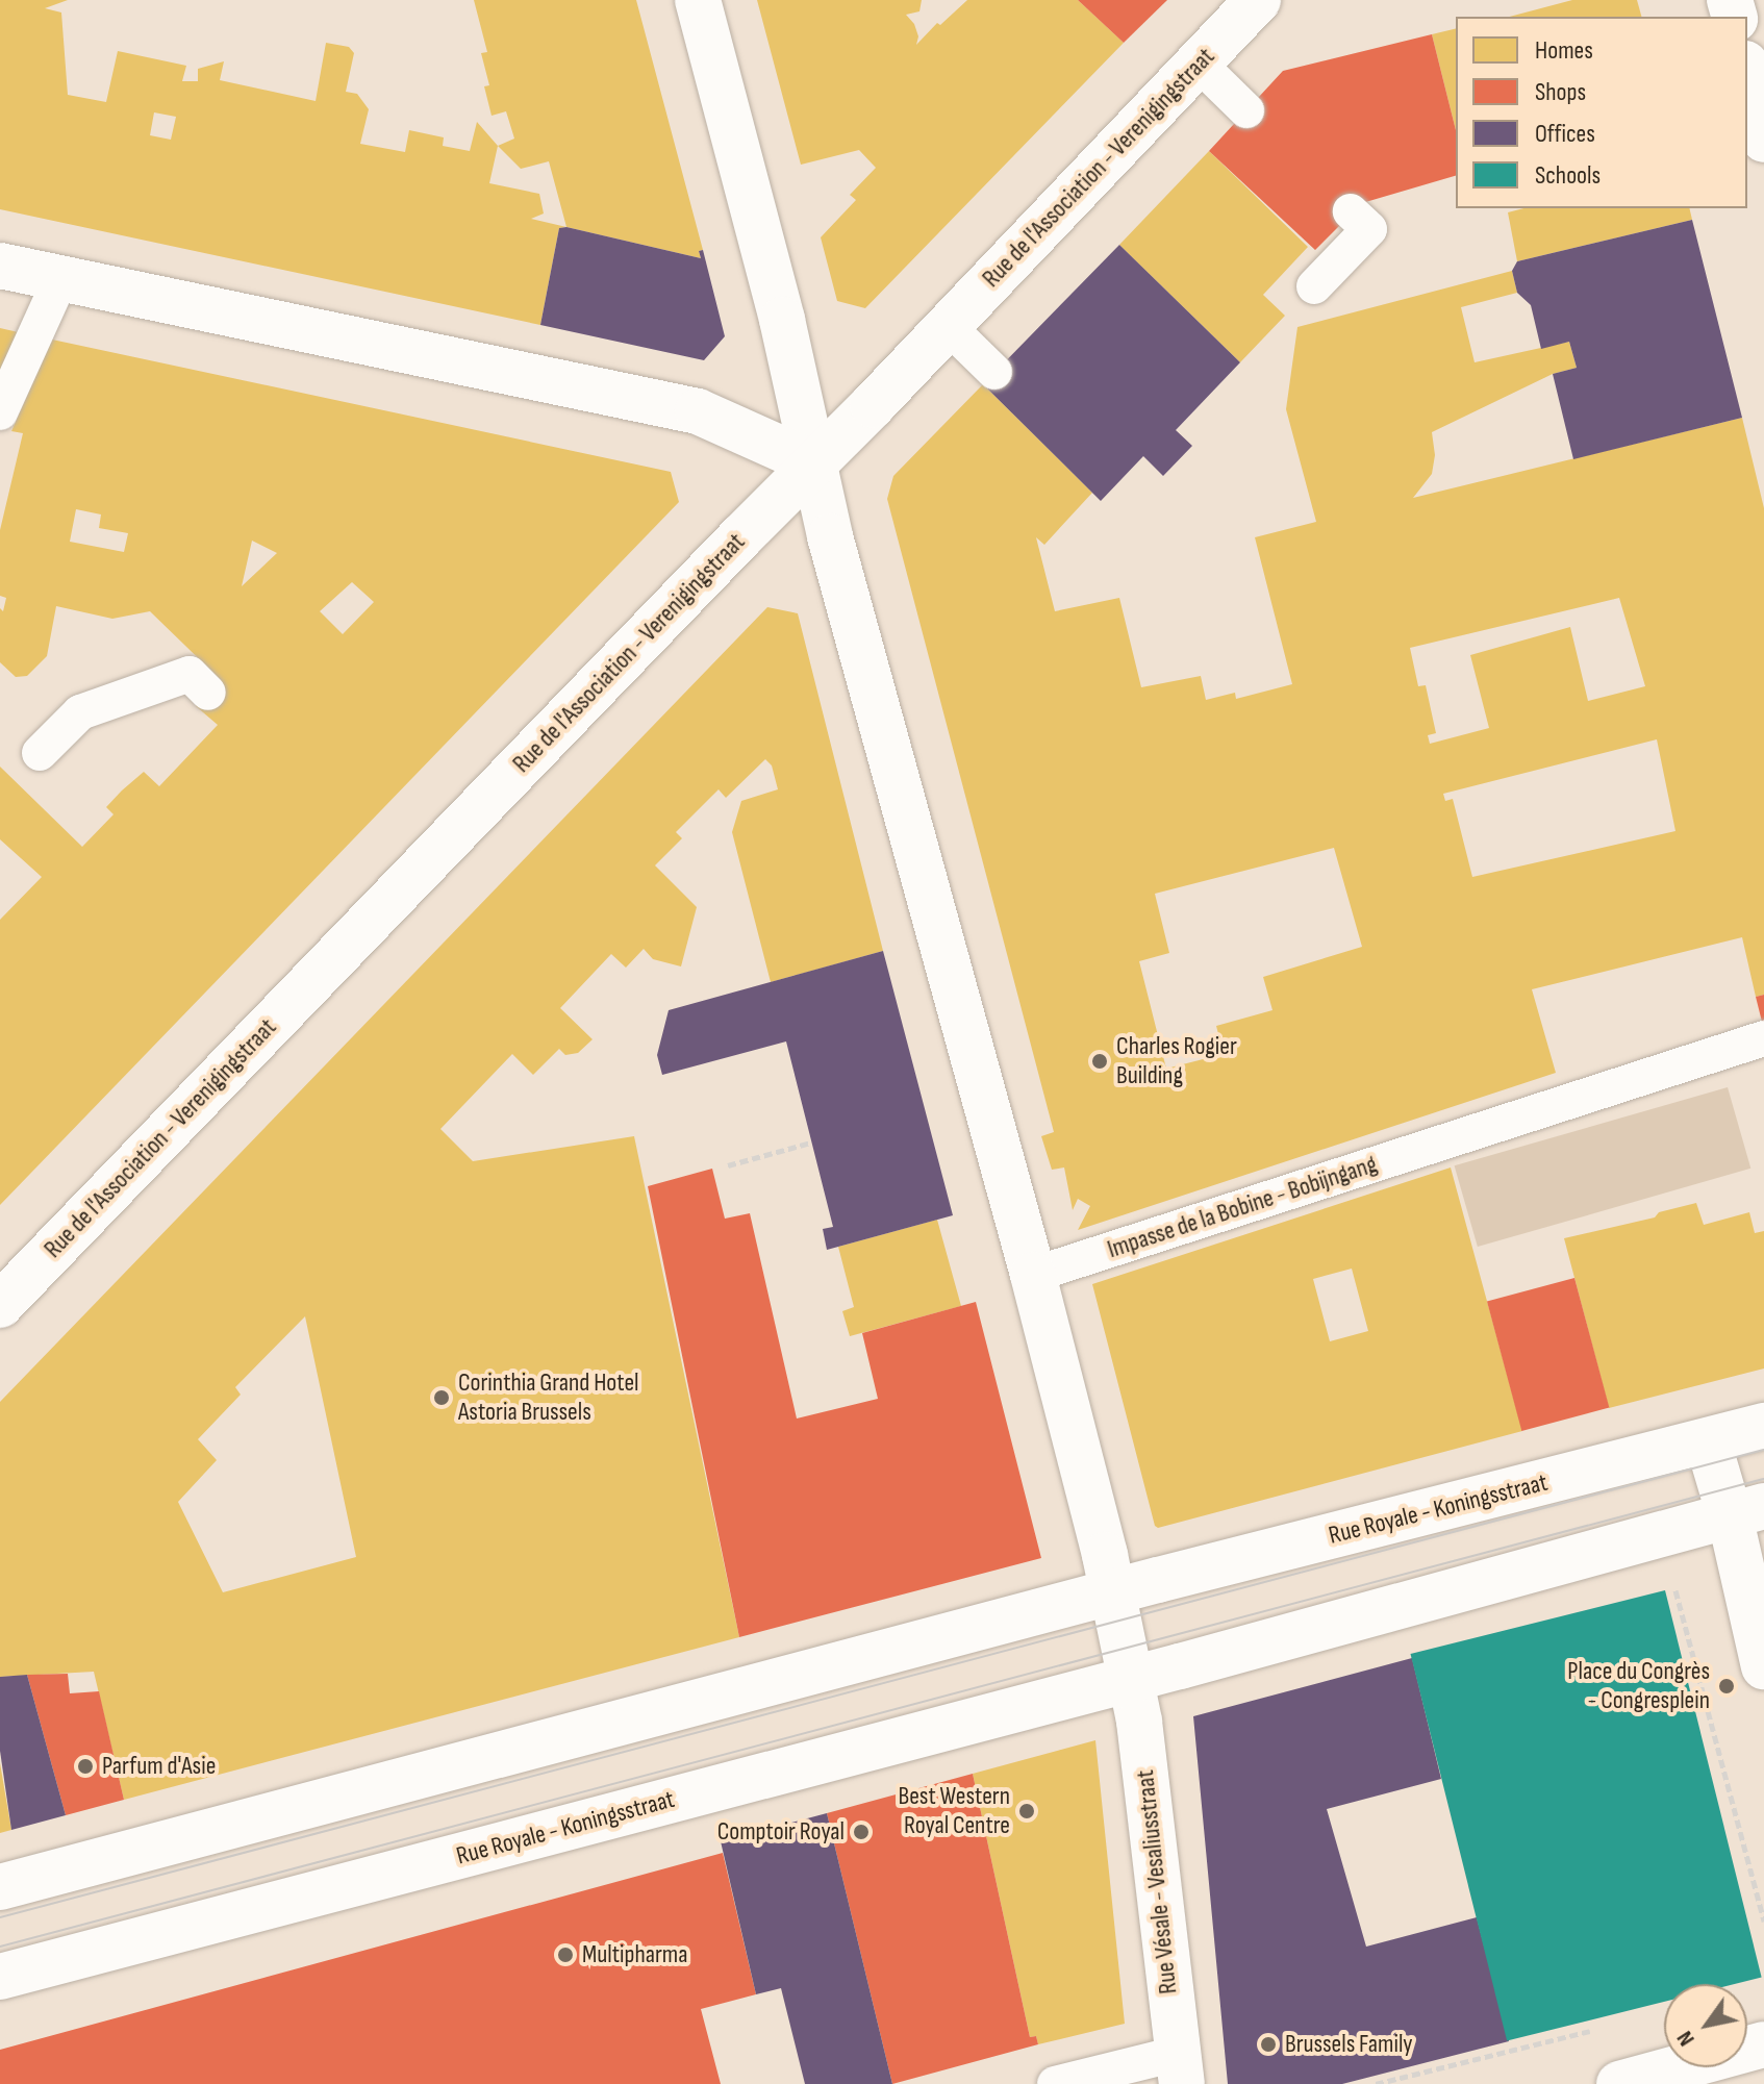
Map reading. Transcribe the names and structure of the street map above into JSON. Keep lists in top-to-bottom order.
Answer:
{
  "streets": {
    "street": ["Rue de l'Association - Verenigingstraat", "Rue Royale - Koningsstraat", "Rue Vésale - Vesaliusstraat"],
    "lane": ["Impasse de la Bobine - Bobijngang"]
  },
  "crossings": [
    ["Rue Royale - Koningsstraat", "Rue Vésale - Vesaliusstraat"]
  ],
  "places": [
    "Charles Rogier Building",
    "Corinthia Grand Hotel Astoria Brussels",
    "Place du Congrès - Congresplein",
    "Parfum d'Asie",
    "Best Western Royal Centre",
    "Comptoir Royal",
    "Multipharma",
    "Brussels Family"
  ],
  "legend": [
    "Homes",
    "Shops",
    "Offices",
    "Schools"
  ],
  "north": "bottom left"
}
